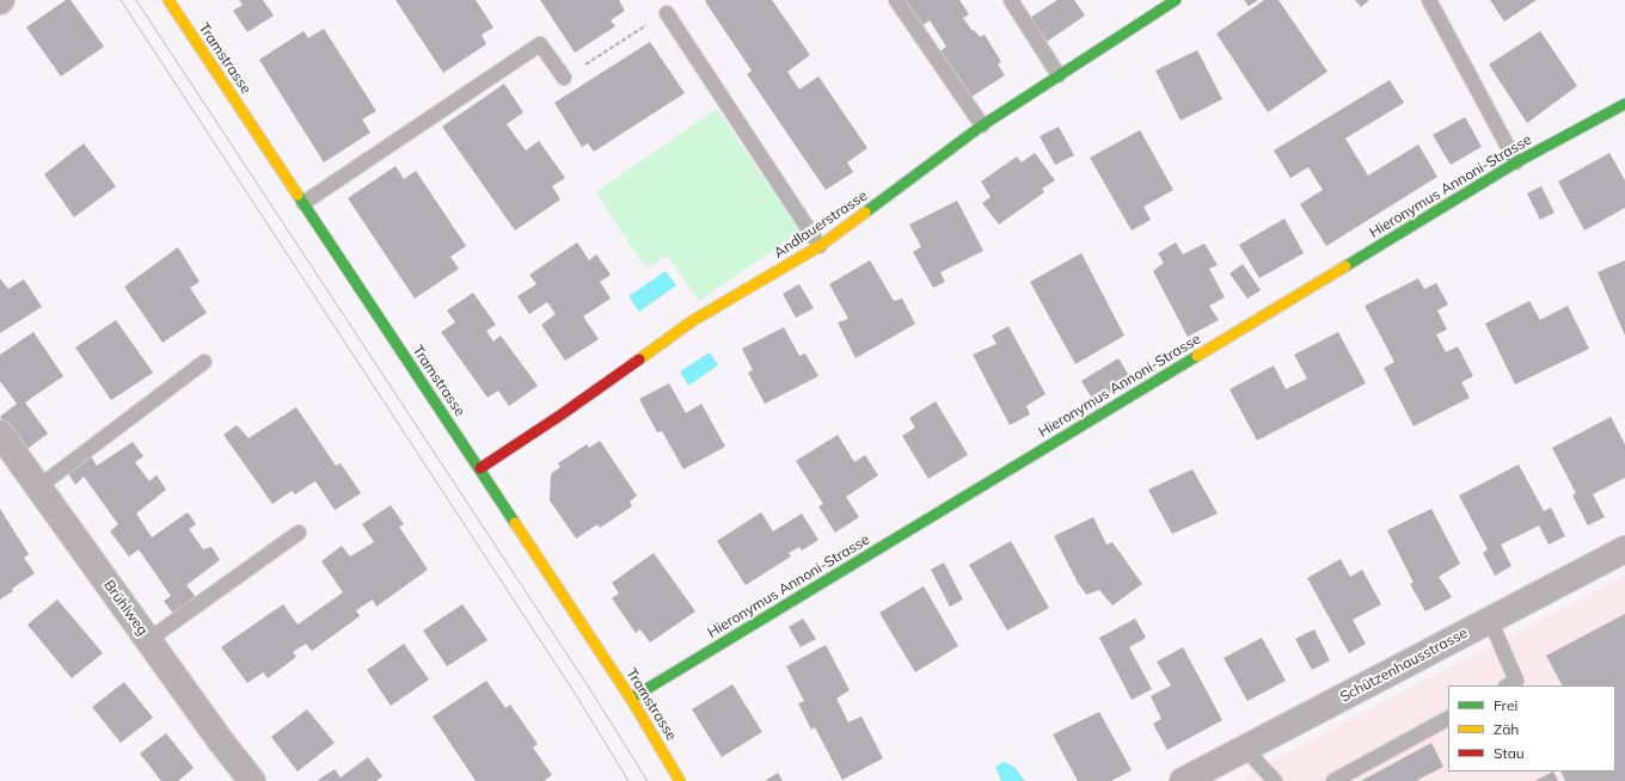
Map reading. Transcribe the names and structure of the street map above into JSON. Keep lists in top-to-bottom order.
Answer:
{
  "streets": {
    "street": [
      "Tramstrasse",
      "Hieronymus Annoni-Strasse",
      "Andlauerstrasse",
      "Brühlweg",
      "Schützenhausstrasse"
    ]
  },
  "crossings": [
    ["Tramstrasse", "Hieronymus Annoni-Strasse"],
    ["Tramstrasse", "Andlauerstrasse"]
  ],
  "legend": ["Frei", "Zäh", "Stau"]
}
